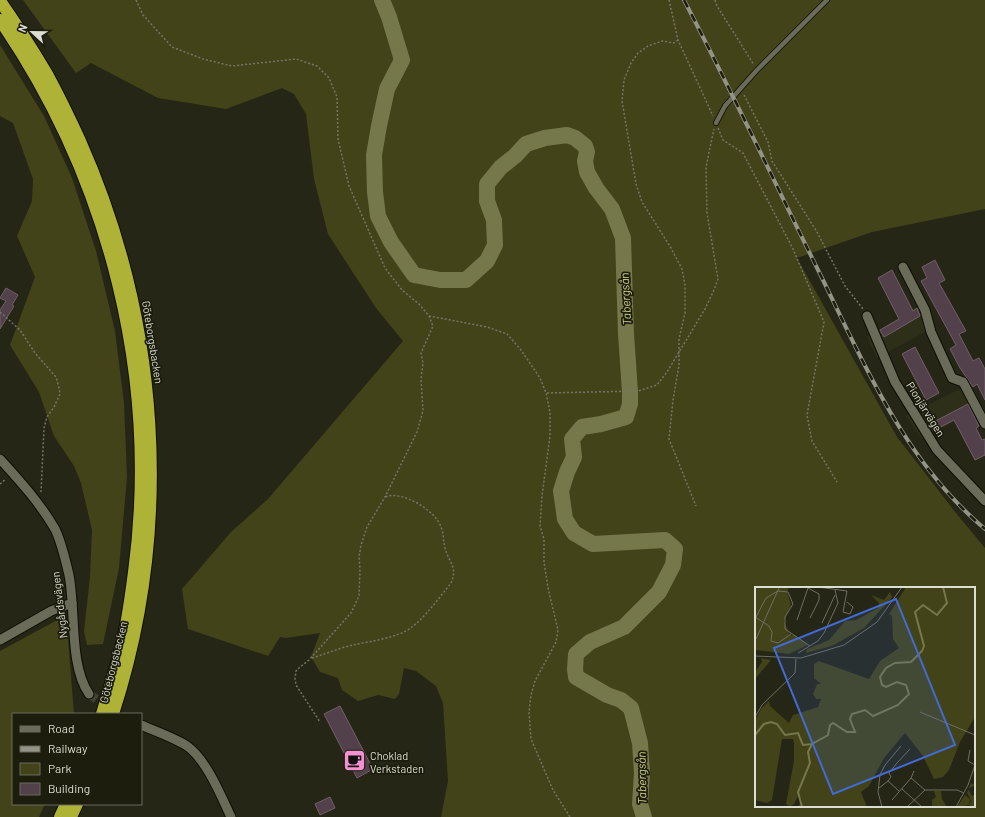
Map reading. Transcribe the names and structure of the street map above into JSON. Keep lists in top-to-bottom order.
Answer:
{
  "streets": {
    "highway": ["Göteborgsbacken"],
    "street": ["Pionjärvägen", "Nygårdsvägen"]
  },
  "water": ["Tabergsån"],
  "places": {
    "cafe": ["Choklad Verkstaden"]
  },
  "legend": [
    "Road",
    "Railway",
    "Park",
    "Building"
  ],
  "north": "left"
}
